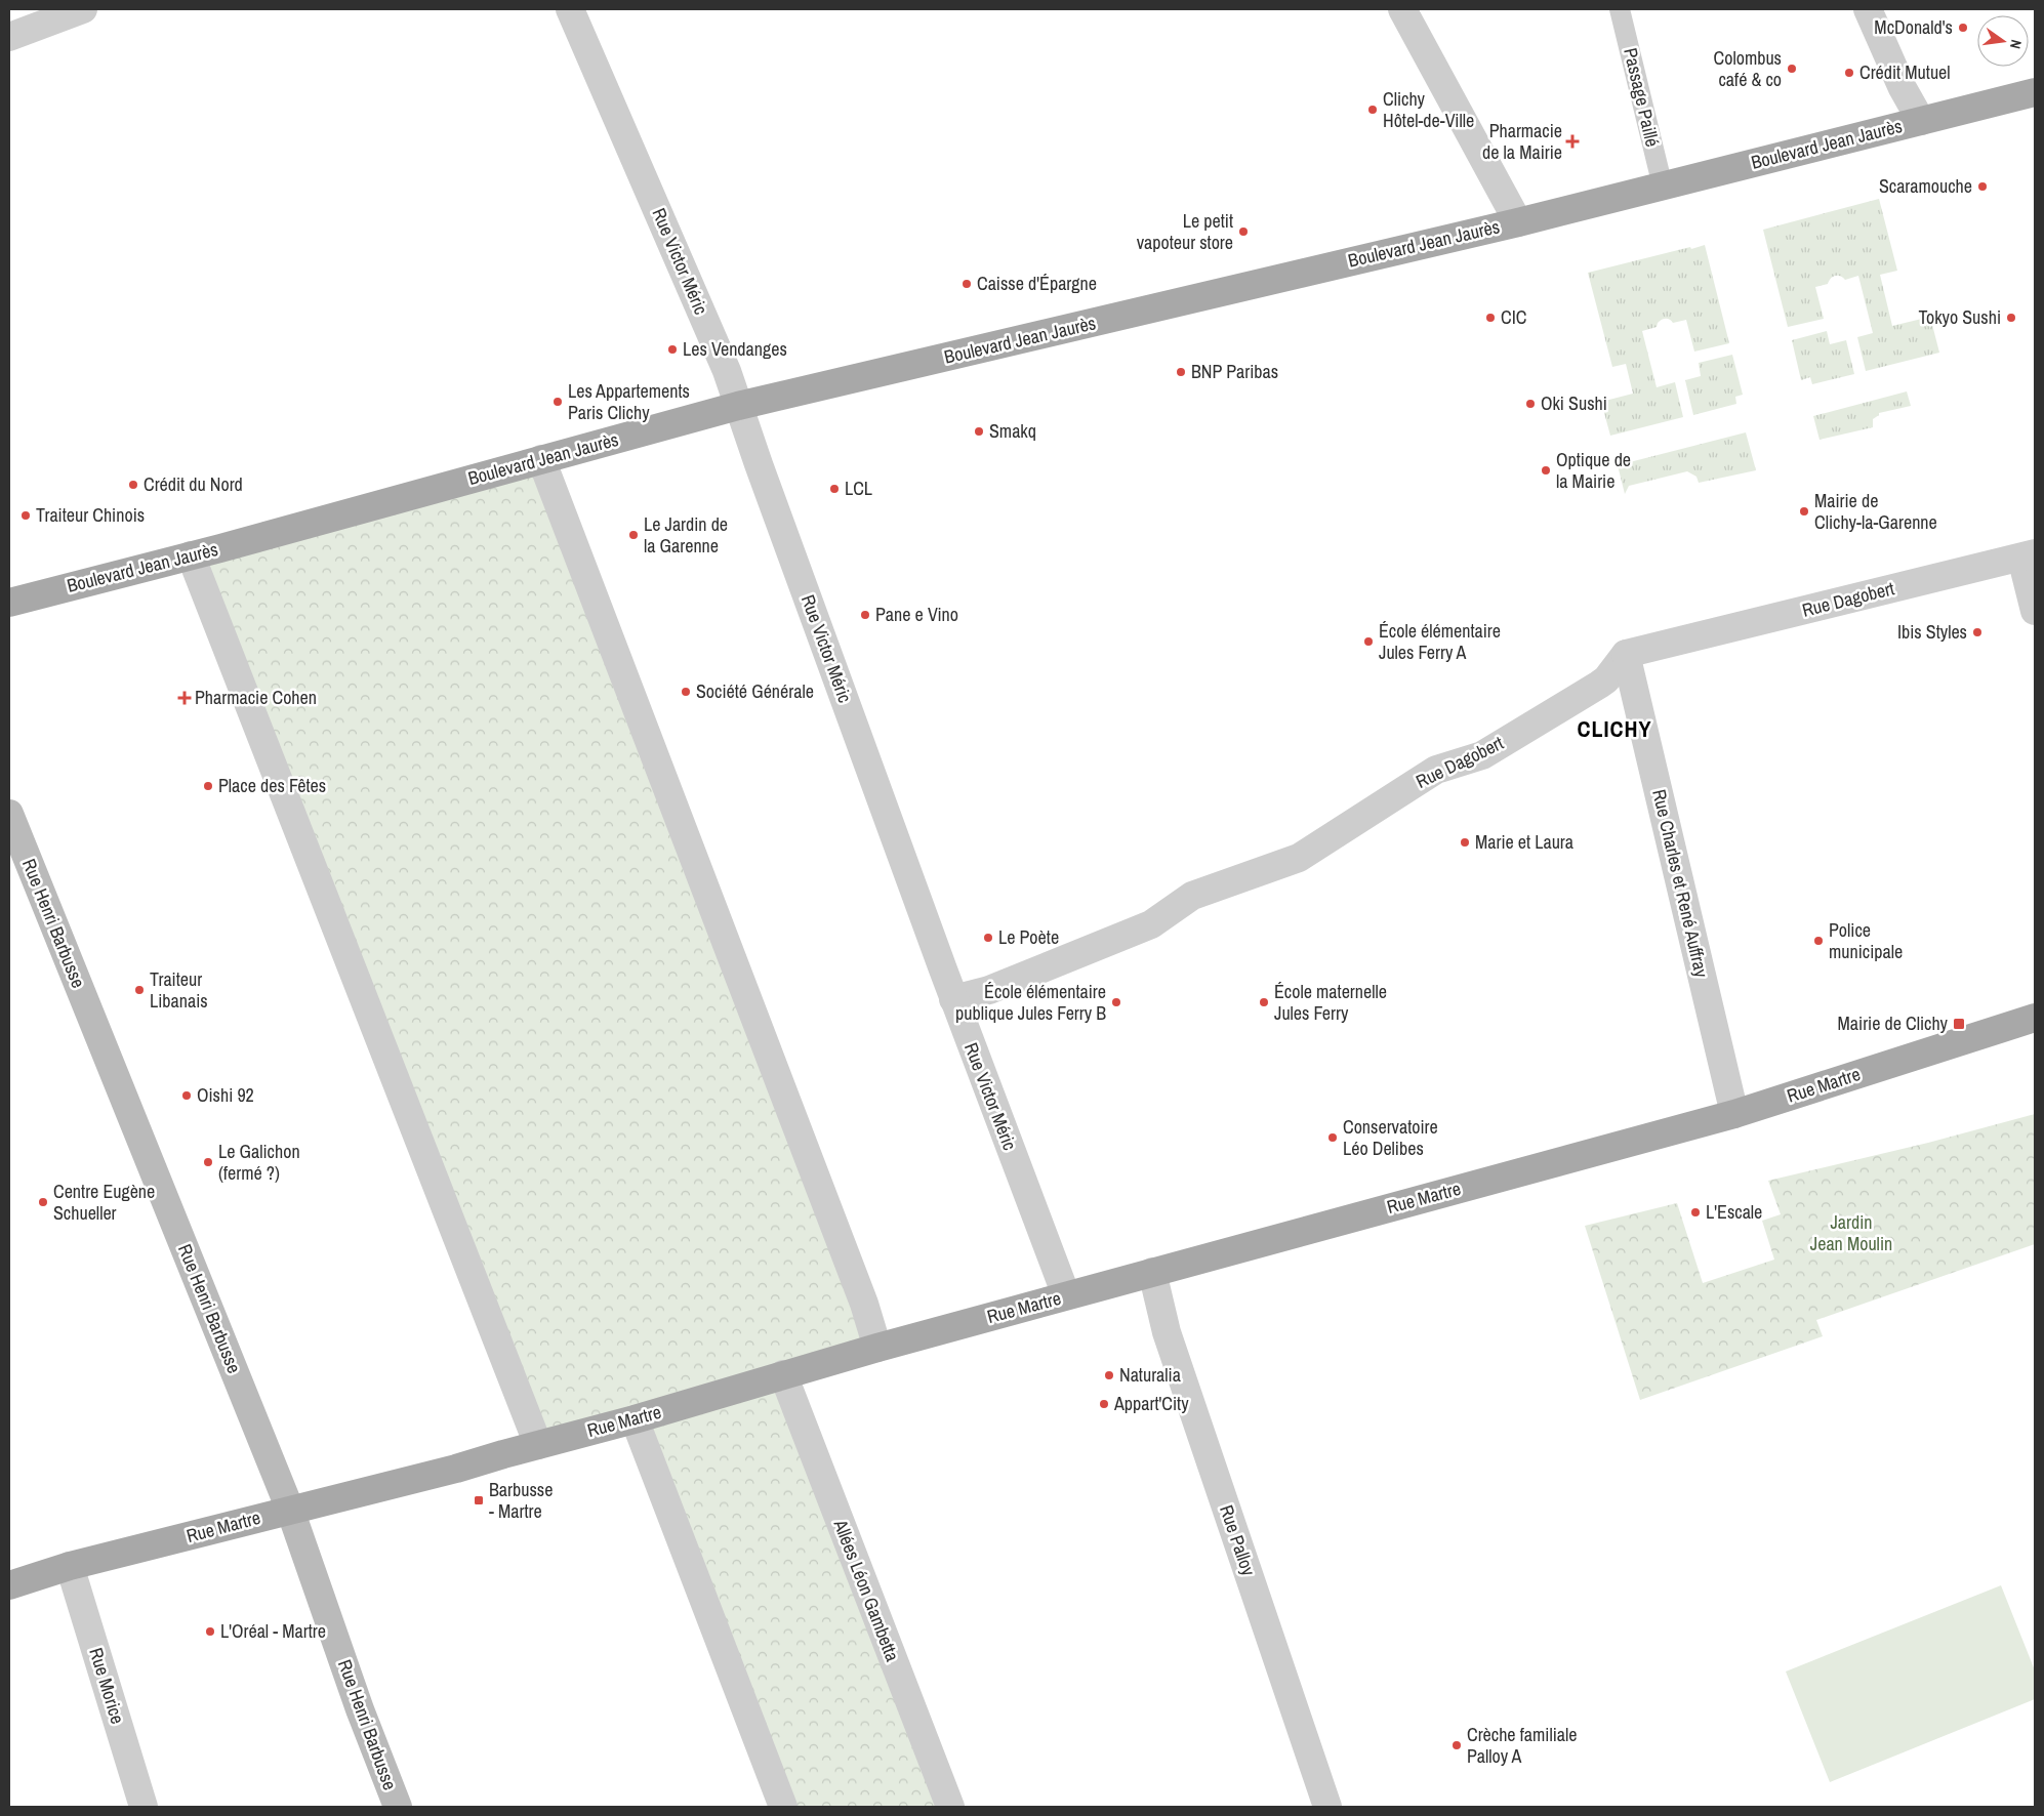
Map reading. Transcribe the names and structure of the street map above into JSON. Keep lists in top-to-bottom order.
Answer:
{
  "streets": {
    "main road": ["Boulevard Jean Jaurès", "Rue Henri Barbusse", "Rue Martre"],
    "street": [
      "Rue Victor Méric",
      "Rue Dagobert",
      "Rue Charles et René Auffray",
      "Rue Palloy",
      "Allées Léon Gambetta",
      "Rue Morice"
    ],
    "lane": ["Passage Paillé"]
  },
  "crossings": [
    ["Passage Paillé", "Boulevard Jean Jaurès"],
    ["Boulevard Jean Jaurès", "Rue Victor Méric"],
    ["Rue Victor Méric", "Rue Dagobert"],
    ["Rue Victor Méric", "Rue Martre"],
    ["Rue Dagobert", "Rue Charles et René Auffray"],
    ["Rue Charles et René Auffray", "Rue Martre"],
    ["Rue Henri Barbusse", "Rue Martre"],
    ["Rue Martre", "Rue Palloy"],
    ["Rue Martre", "Allées Léon Gambetta"],
    ["Rue Martre", "Rue Morice"]
  ],
  "districts": ["CLICHY"],
  "parks": ["Jardin Jean Moulin"],
  "places": {
    "other": [
      "McDonald's",
      "Colombus café & co",
      "Crédit Mutuel",
      "Clichy Hôtel-de-Ville",
      "Scaramouche",
      "Le petit vapoteur store",
      "Caisse d'Épargne",
      "CIC",
      "Tokyo Sushi",
      "Les Vendanges",
      "BNP Paribas",
      "Les Appartements Paris Clichy",
      "Oki Sushi",
      "Smakq",
      "Optique de la Mairie",
      "Crédit du Nord",
      "LCL",
      "Mairie de Clichy-la-Garenne",
      "Traiteur Chinois",
      "Le Jardin de la Garenne",
      "Pane e Vino",
      "Ibis Styles",
      "École élémentaire Jules Ferry A",
      "Société Générale",
      "Place des Fêtes",
      "Marie et Laura",
      "Le Poète",
      "Police municipale",
      "Traiteur Libanais",
      "École élémentaire publique Jules Ferry B",
      "École maternelle Jules Ferry",
      "Oishi 92",
      "Conservatoire Léo Delibes",
      "Le Galichon (fermé ?)",
      "Centre Eugène Schueller",
      "L'Escale",
      "Naturalia",
      "Appart'City",
      "L'Oréal - Martre",
      "Crèche familiale Palloy A"
    ],
    "health": ["Pharmacie de la Mairie", "Pharmacie Cohen"],
    "transit": ["Mairie de Clichy", "Barbusse - Martre"]
  },
  "north": "right"
}
